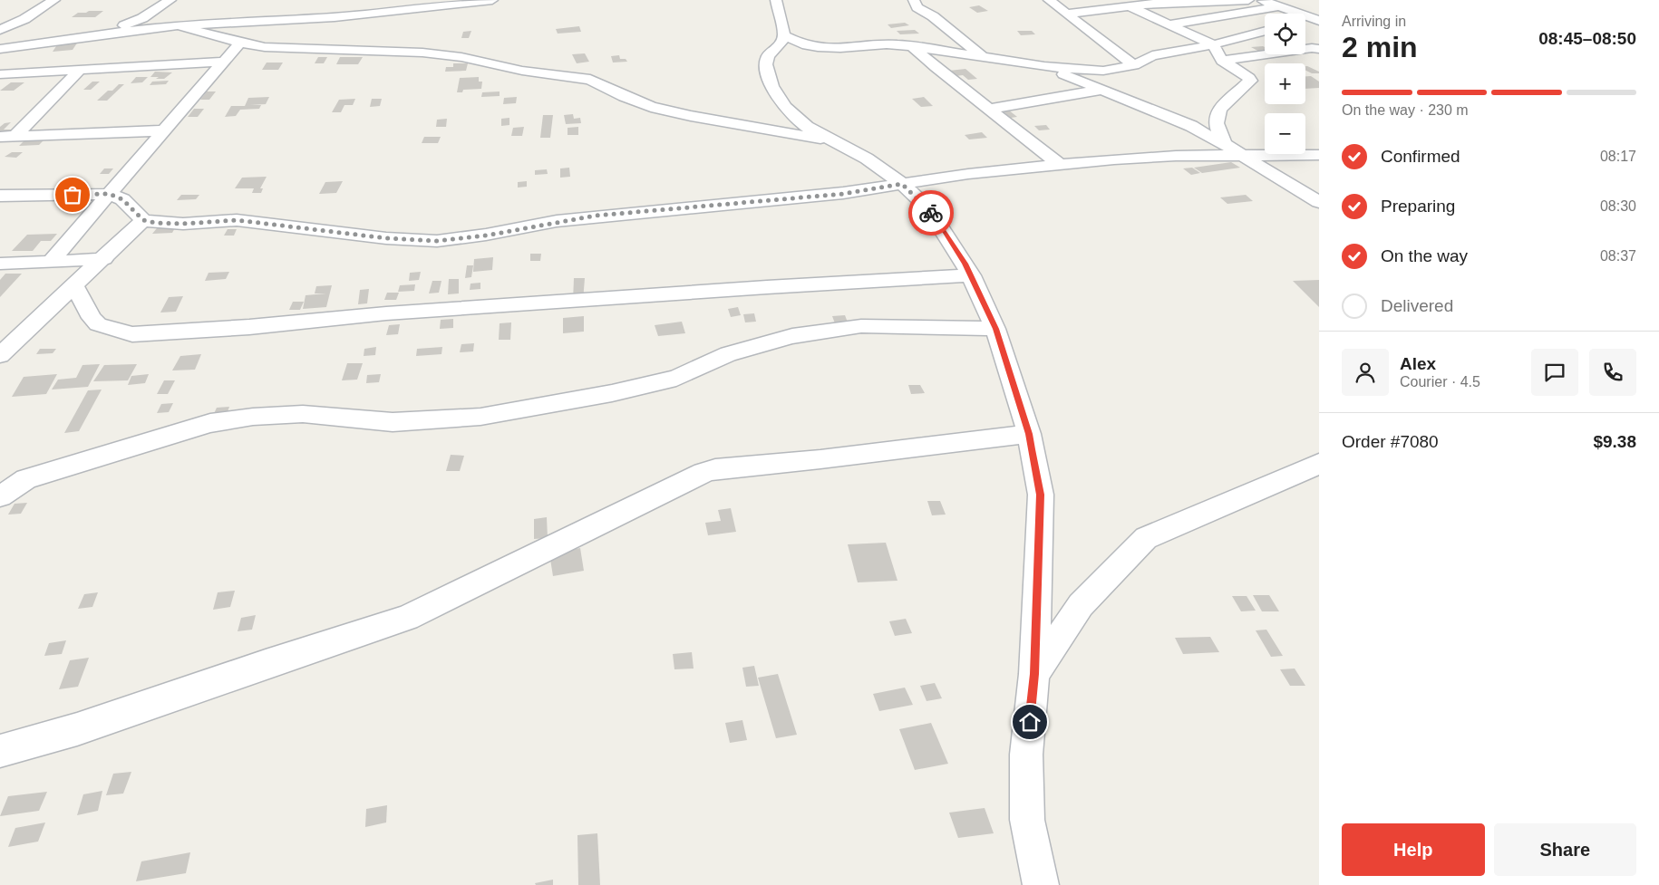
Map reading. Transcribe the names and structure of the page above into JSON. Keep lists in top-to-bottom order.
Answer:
{
  "page": {
    "heading": ["2 min", "Arriving in", "08:45–08:50"],
    "panel": [
      "Alex",
      "Courier · 4.5",
      "Order #7080",
      "$9.38"
    ],
    "map_buttons": ["+", "−"],
    "bar": "On the way · 230 m",
    "list": [
      ["Confirmed", "08:17"],
      ["Preparing", "08:30"],
      ["On the way", "08:37"],
      "Delivered"
    ],
    "buttons": ["Help", "Share"]
  }
}
